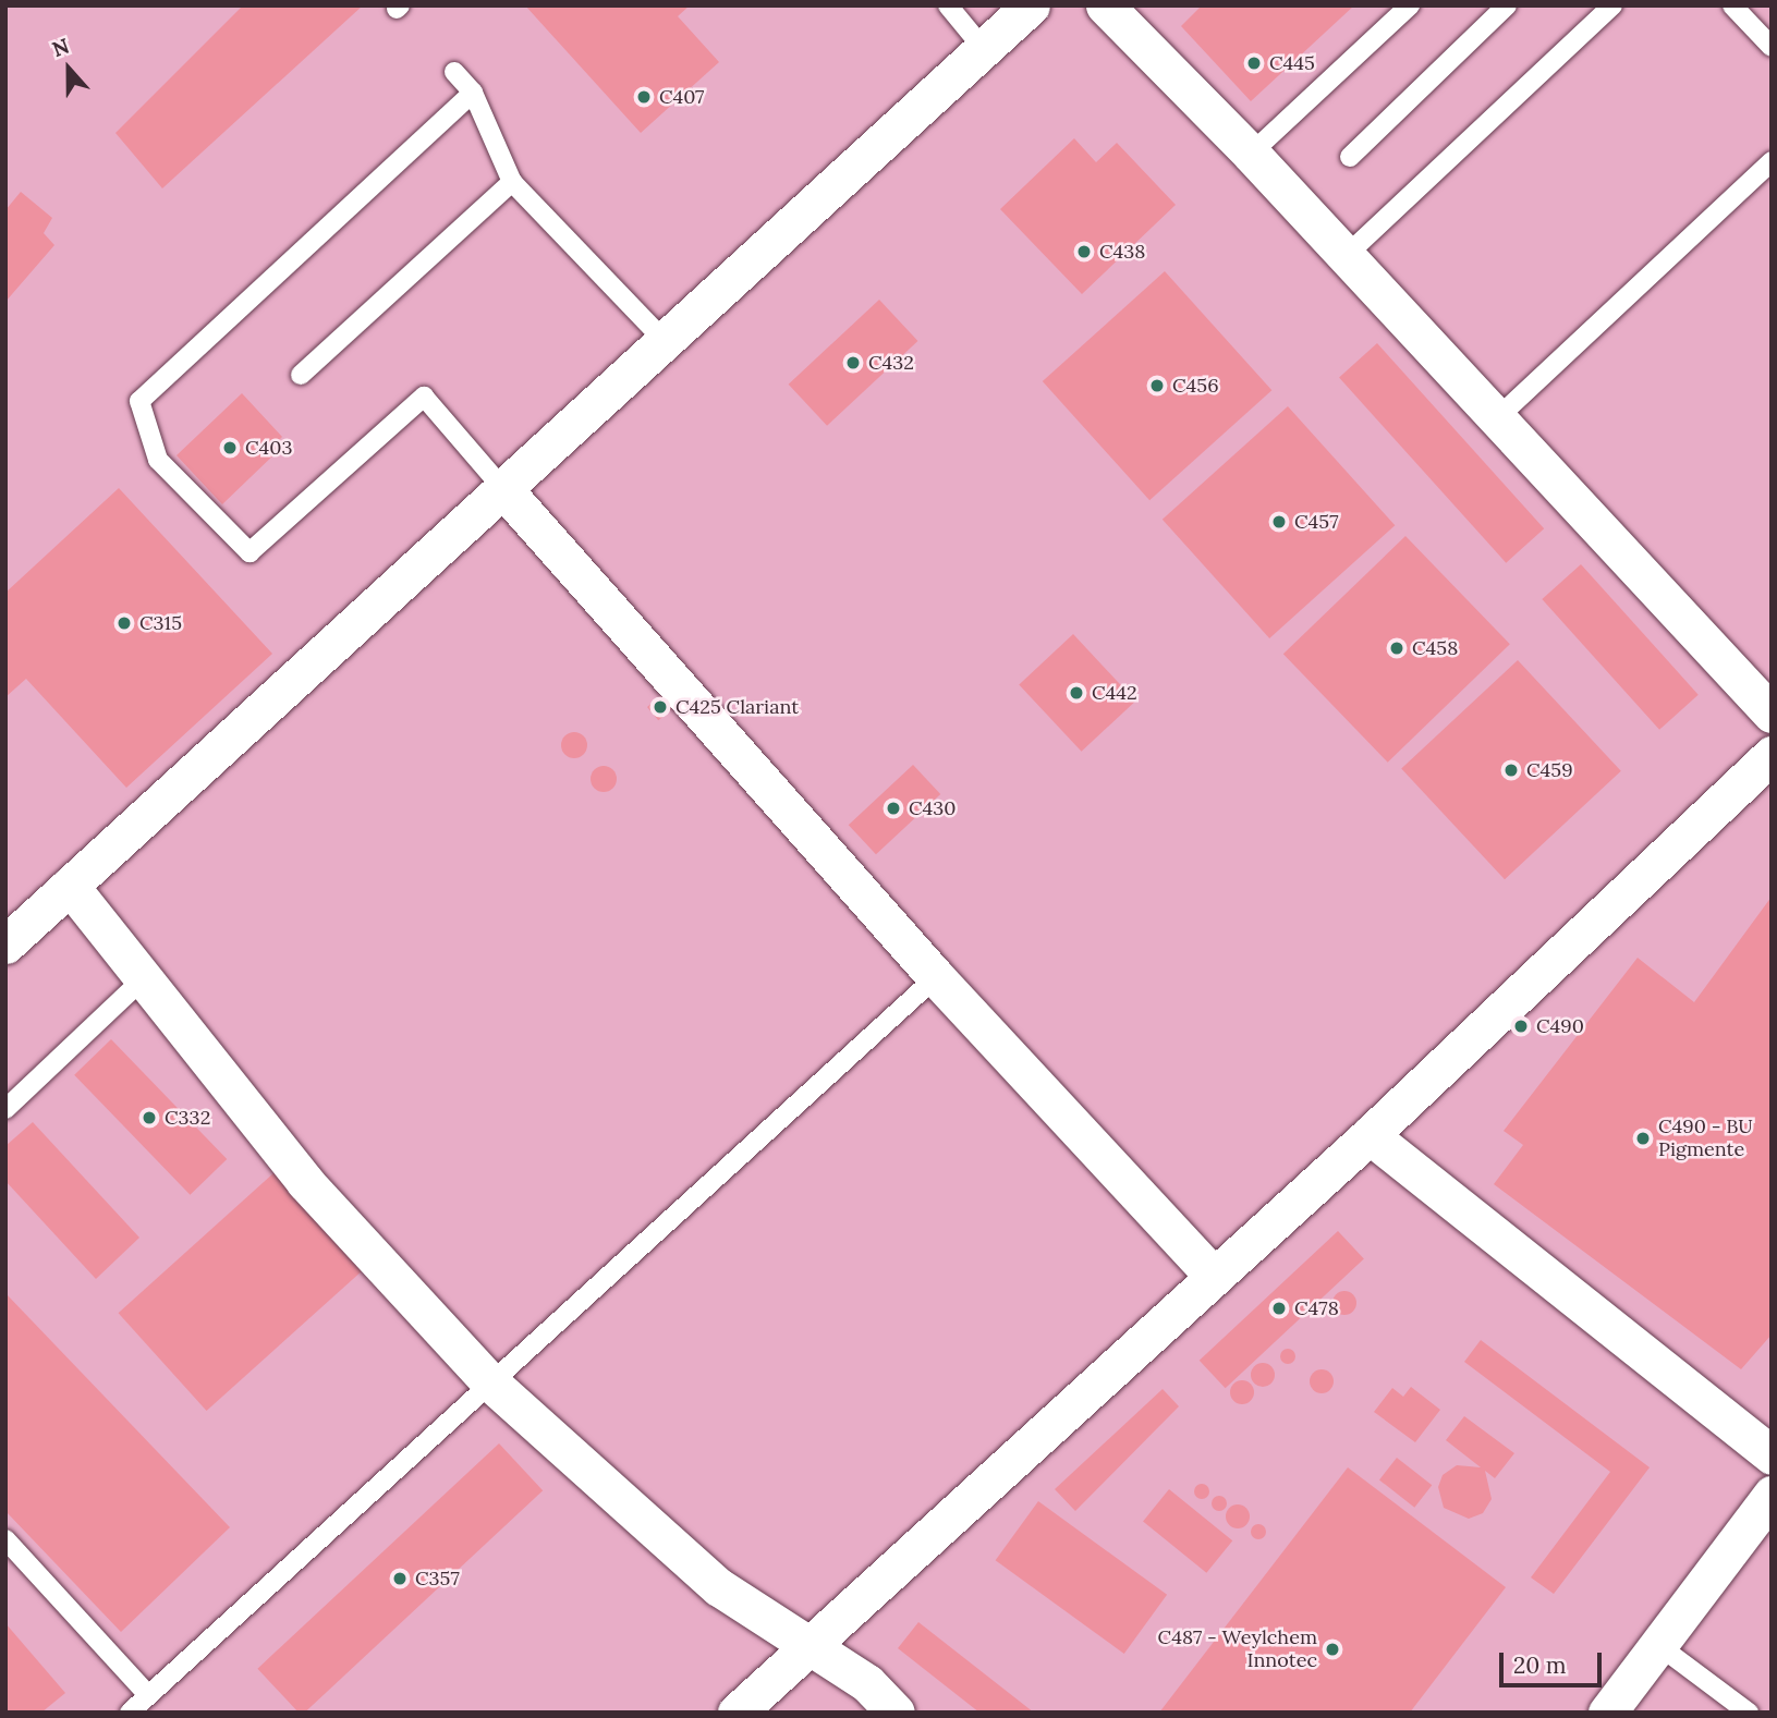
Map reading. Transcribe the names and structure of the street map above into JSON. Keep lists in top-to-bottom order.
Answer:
{
  "places": [
    "C445",
    "C407",
    "C438",
    "C432",
    "C456",
    "C403",
    "C457",
    "C315",
    "C458",
    "C442",
    "C425 Clariant",
    "C459",
    "C430",
    "C490",
    "C332",
    "C490 - BU Pigmente",
    "C478",
    "C357",
    "C487 - Weylchem Innotec"
  ],
  "scale_bar": "20 m",
  "north": "top"
}
